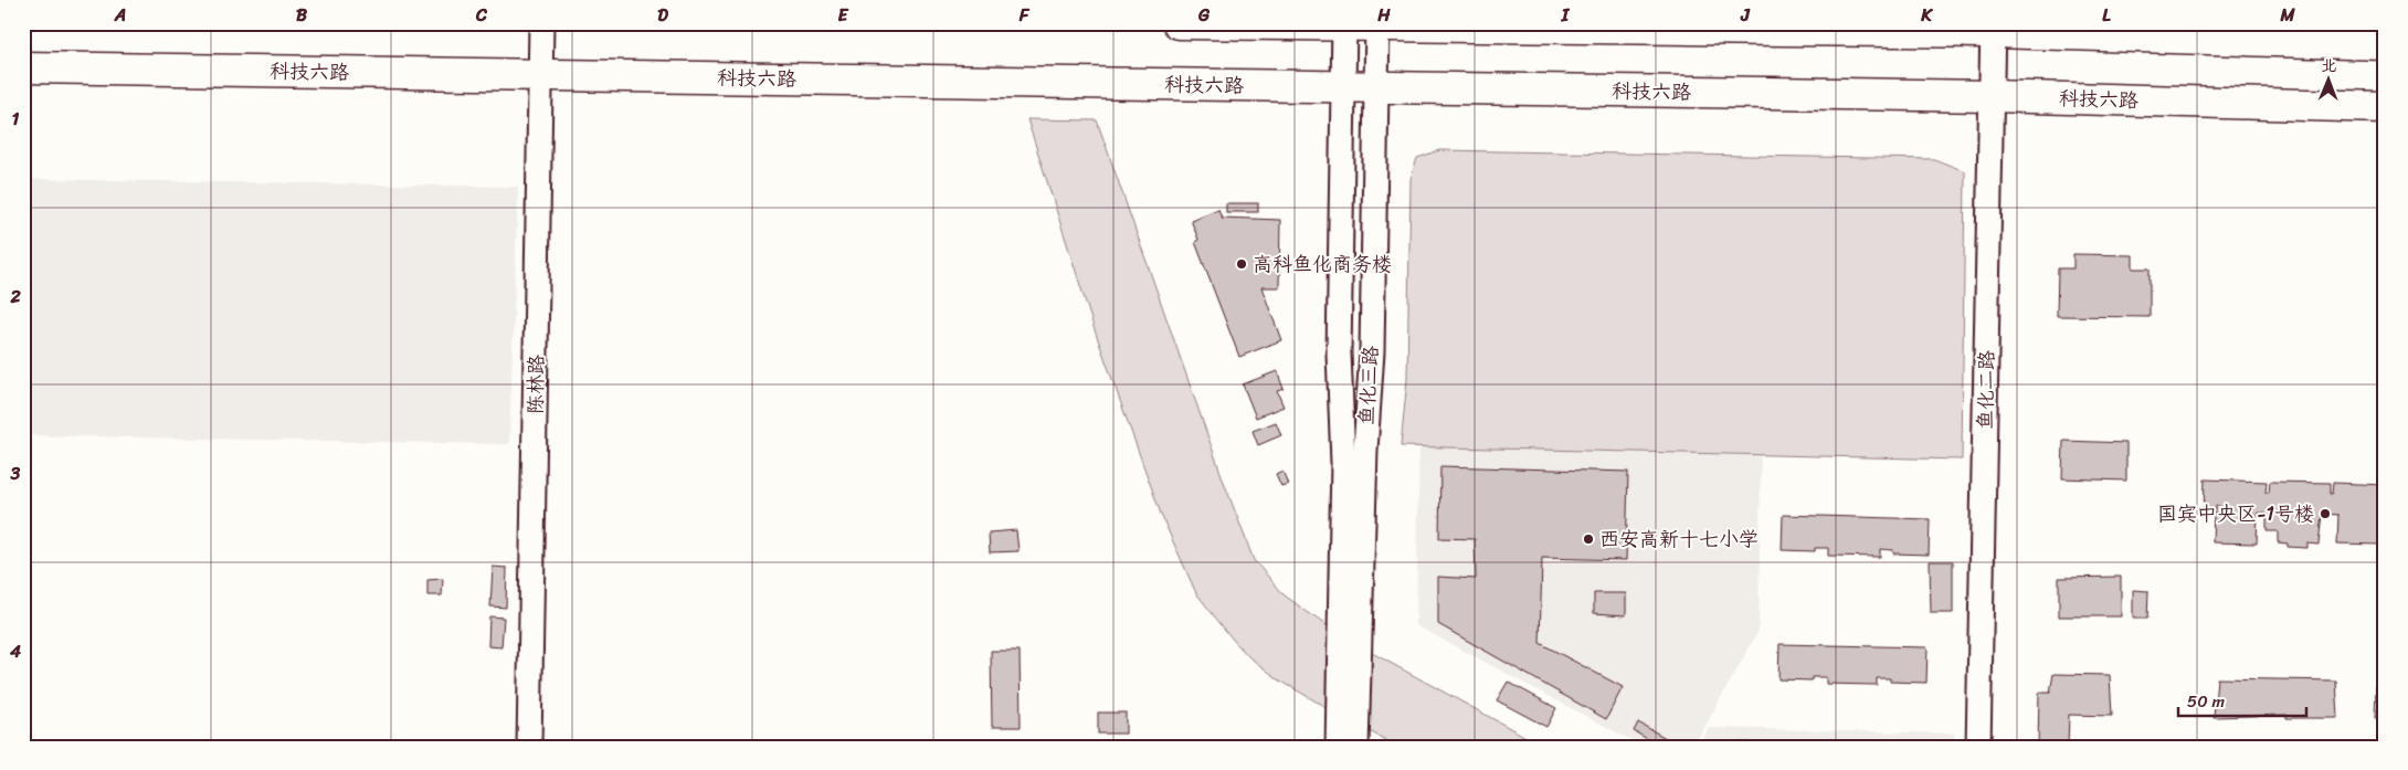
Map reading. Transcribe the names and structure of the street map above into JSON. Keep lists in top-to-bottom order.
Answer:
{
  "streets": {
    "main road": ["科技六路"],
    "street": ["陈林路", "鱼化三路", "鱼化二路"]
  },
  "crossings": [
    ["科技六路", "陈林路"],
    ["科技六路", "鱼化三路"],
    ["科技六路", "鱼化二路"]
  ],
  "places": ["高科鱼化商务楼", "国宾中央区-1号楼", "西安高新十七小学"],
  "scale_bar": "50 m",
  "north": "top",
  "grid": {
    "columns": [
      "A",
      "B",
      "C",
      "D",
      "E",
      "F",
      "G",
      "H",
      "I",
      "J",
      "K",
      "L",
      "M"
    ],
    "rows": [
      "1",
      "2",
      "3",
      "4"
    ]
  }
}
